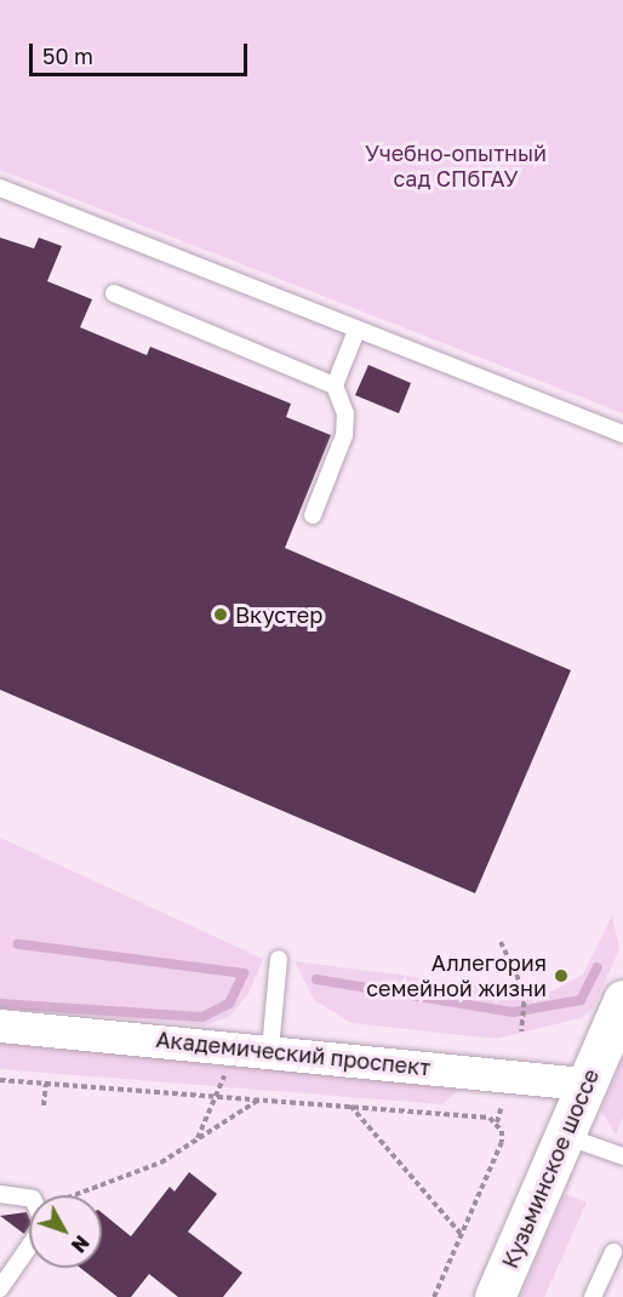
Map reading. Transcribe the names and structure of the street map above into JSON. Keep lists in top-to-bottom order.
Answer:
{
  "streets": {
    "main road": ["Кузьминское шоссе"],
    "street": ["Академический проспект"]
  },
  "crossings": [
    ["Академический проспект", "Кузьминское шоссе"]
  ],
  "parks": ["Учебно-опытный сад СПбГАУ"],
  "places": ["Вкустер", "Аллегория семейной жизни"],
  "scale_bar": "50 m",
  "north": "bottom right"
}
